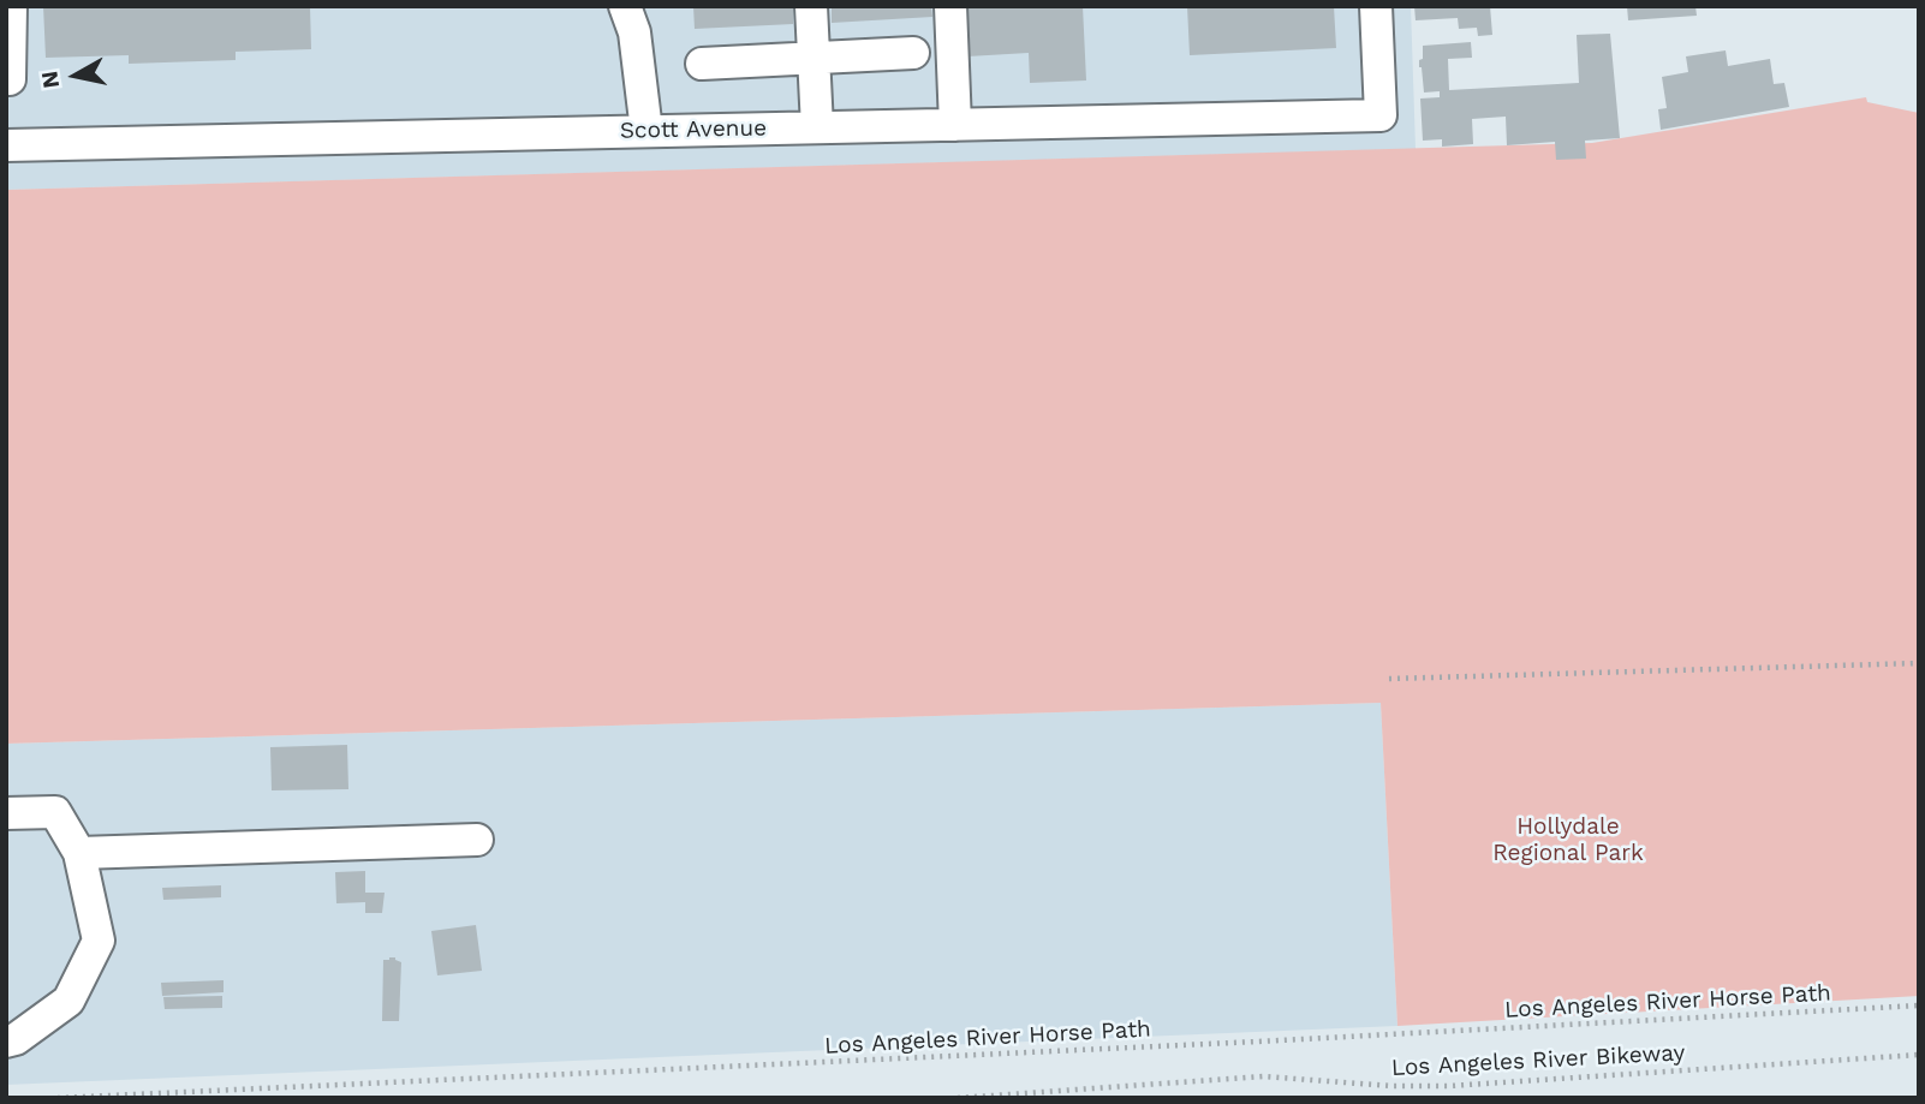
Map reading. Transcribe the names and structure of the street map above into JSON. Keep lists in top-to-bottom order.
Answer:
{
  "streets": {
    "street": ["Scott Avenue"],
    "path": ["Los Angeles River Horse Path", "Los Angeles River Bikeway"]
  },
  "parks": ["Hollydale Regional Park"],
  "north": "left"
}
